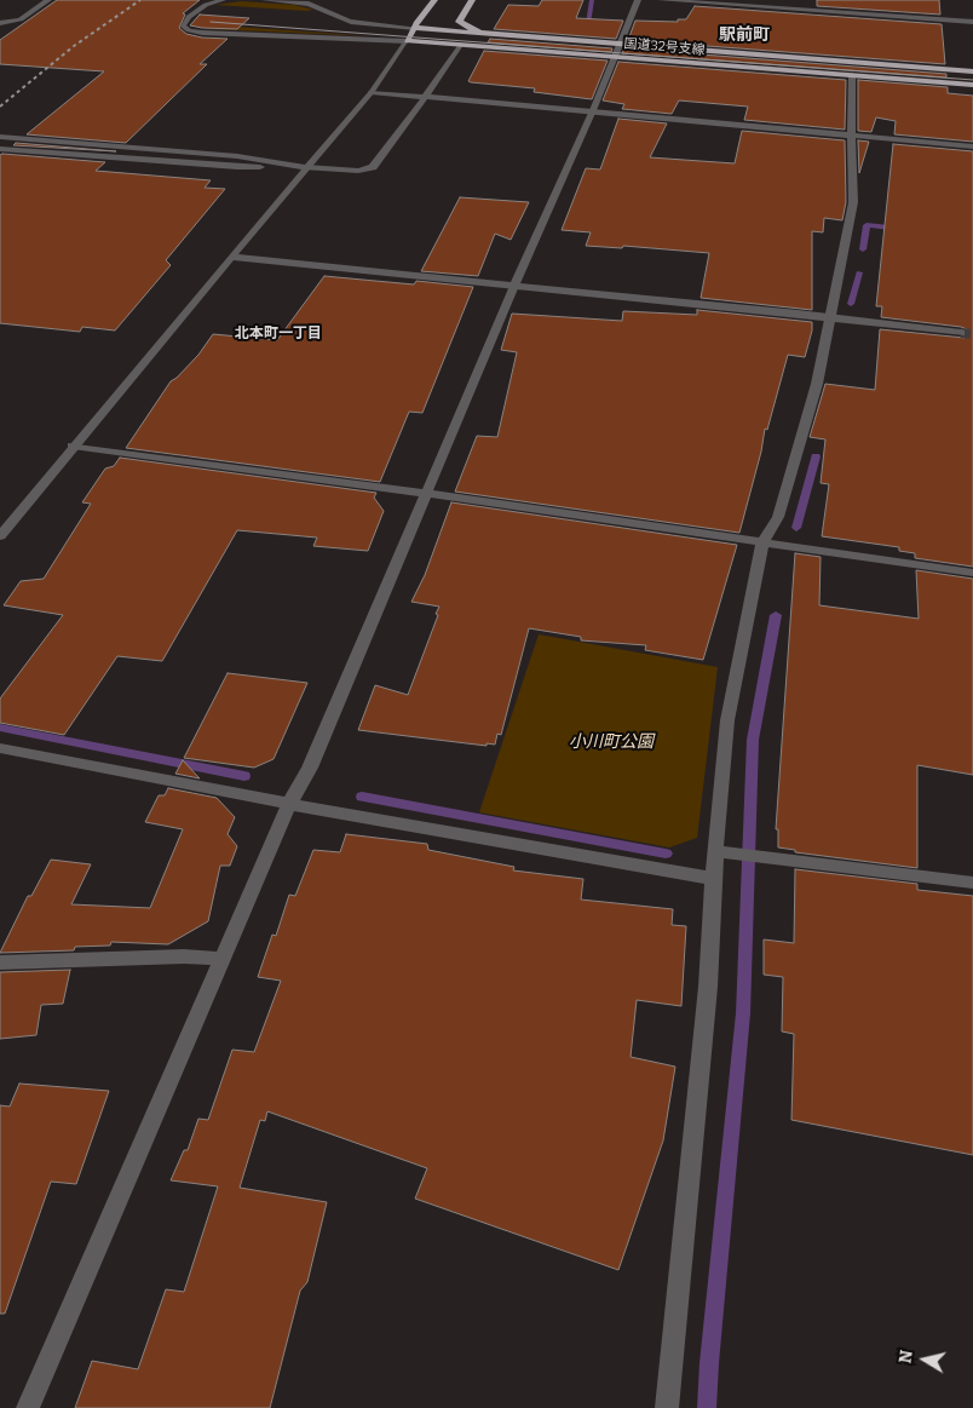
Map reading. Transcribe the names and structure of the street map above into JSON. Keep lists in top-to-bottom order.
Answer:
{
  "streets": {
    "highway": ["国道32号支線"]
  },
  "districts": ["駅前町", "北本町一丁目"],
  "parks": ["小川町公園"],
  "north": "left"
}
